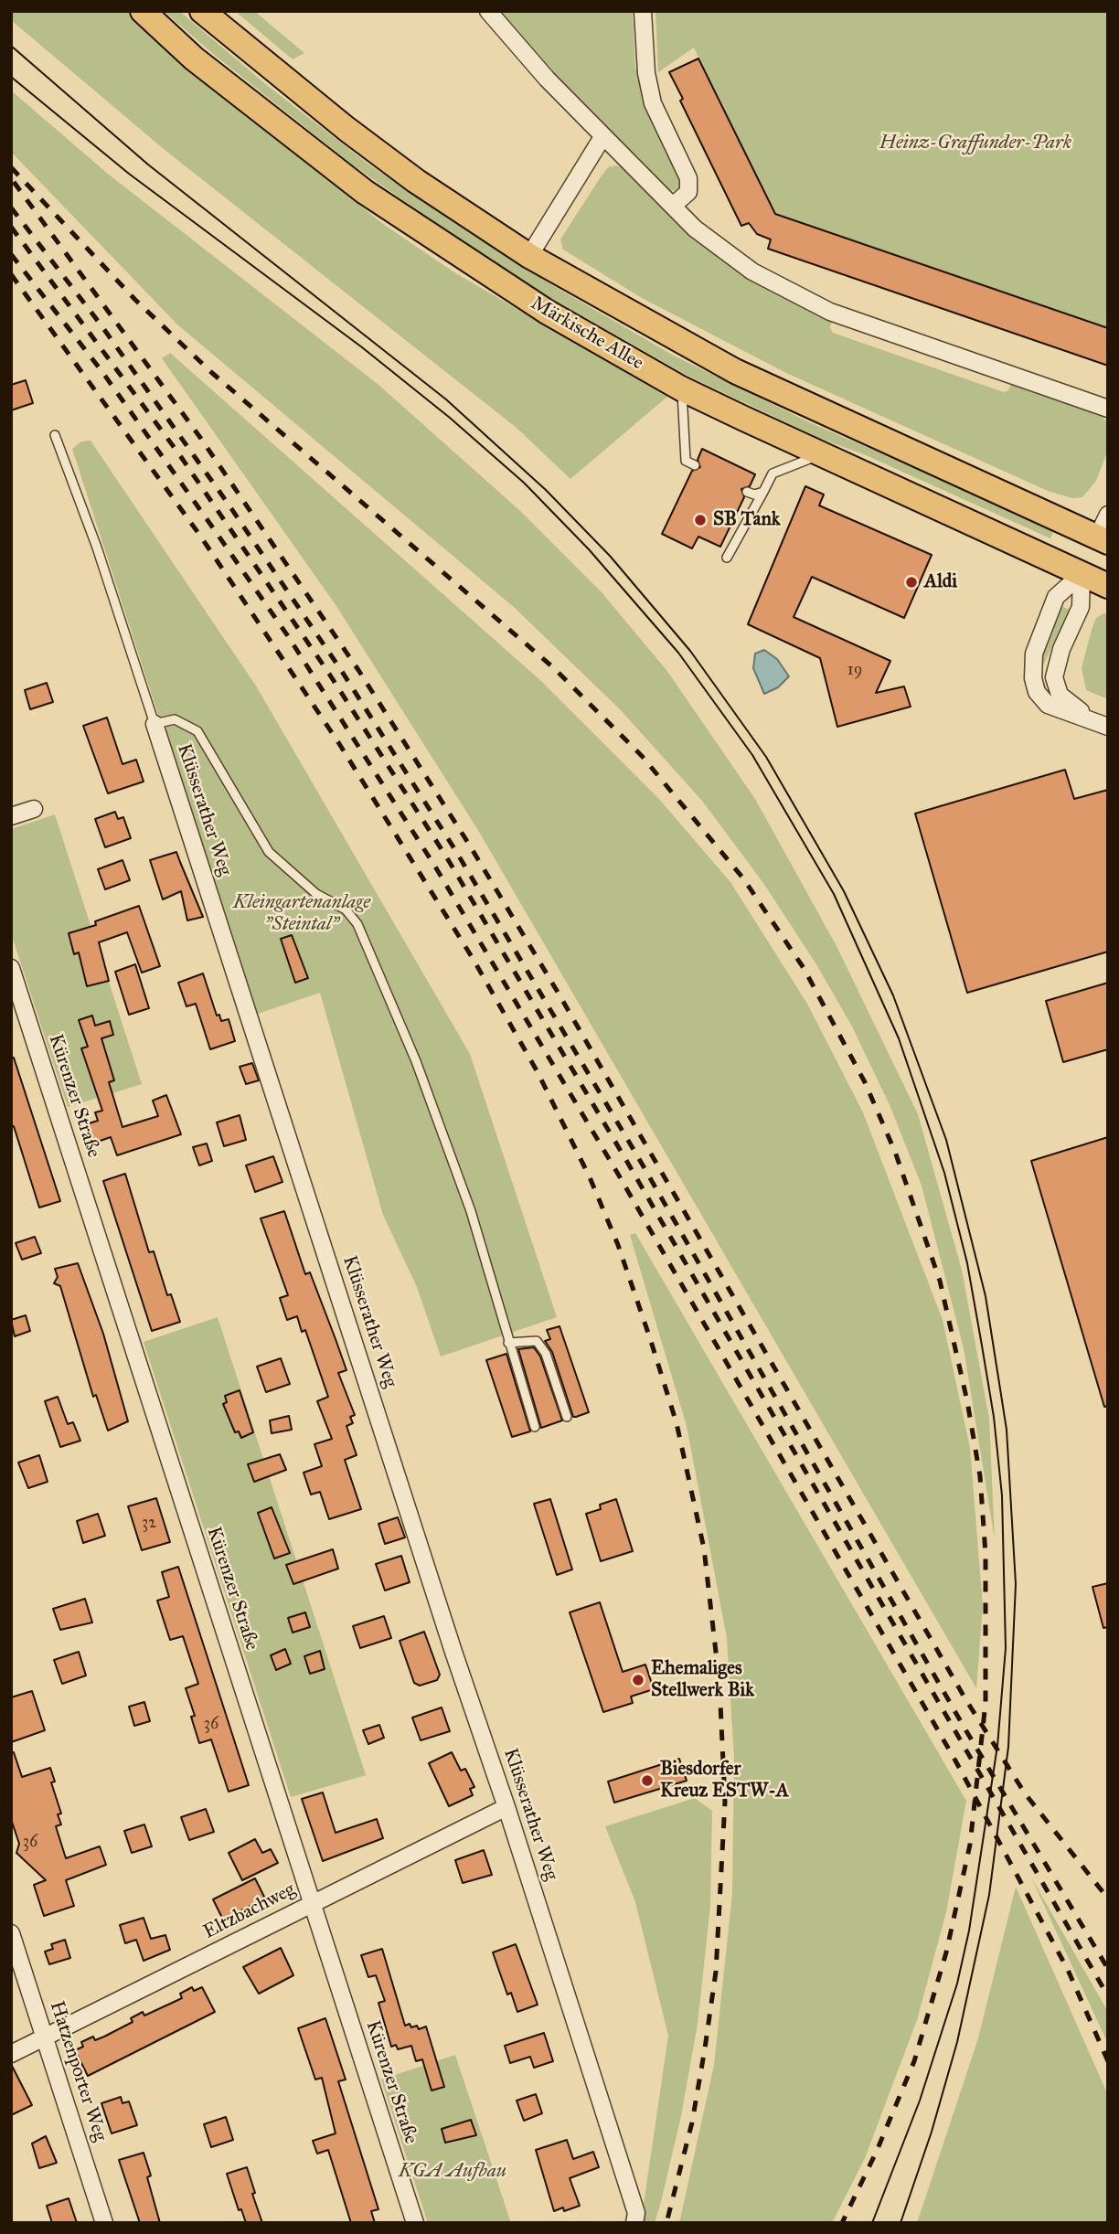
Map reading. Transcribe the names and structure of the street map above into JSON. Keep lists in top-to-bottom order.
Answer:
{
  "streets": {
    "main road": ["Märkische Allee"],
    "street": [
      "Klüsserather Weg",
      "Kürenzer Straße",
      "Eltzbachweg",
      "Hatzenporter Weg"
    ]
  },
  "crossings": [
    ["Klüsserather Weg", "Eltzbachweg"],
    ["Kürenzer Straße", "Eltzbachweg"],
    ["Eltzbachweg", "Hatzenporter Weg"]
  ],
  "parks": ["Heinz-Graffunder-Park", "Kleingartenanlage \"Steintal\"", "KGA Aufbau"],
  "places": [
    "SB Tank",
    "Aldi",
    "Ehemaliges Stellwerk Bik",
    "Biesdorfer Kreuz ESTW-A"
  ],
  "house_numbers": [
    "19",
    "32",
    "36",
    "36"
  ]
}
